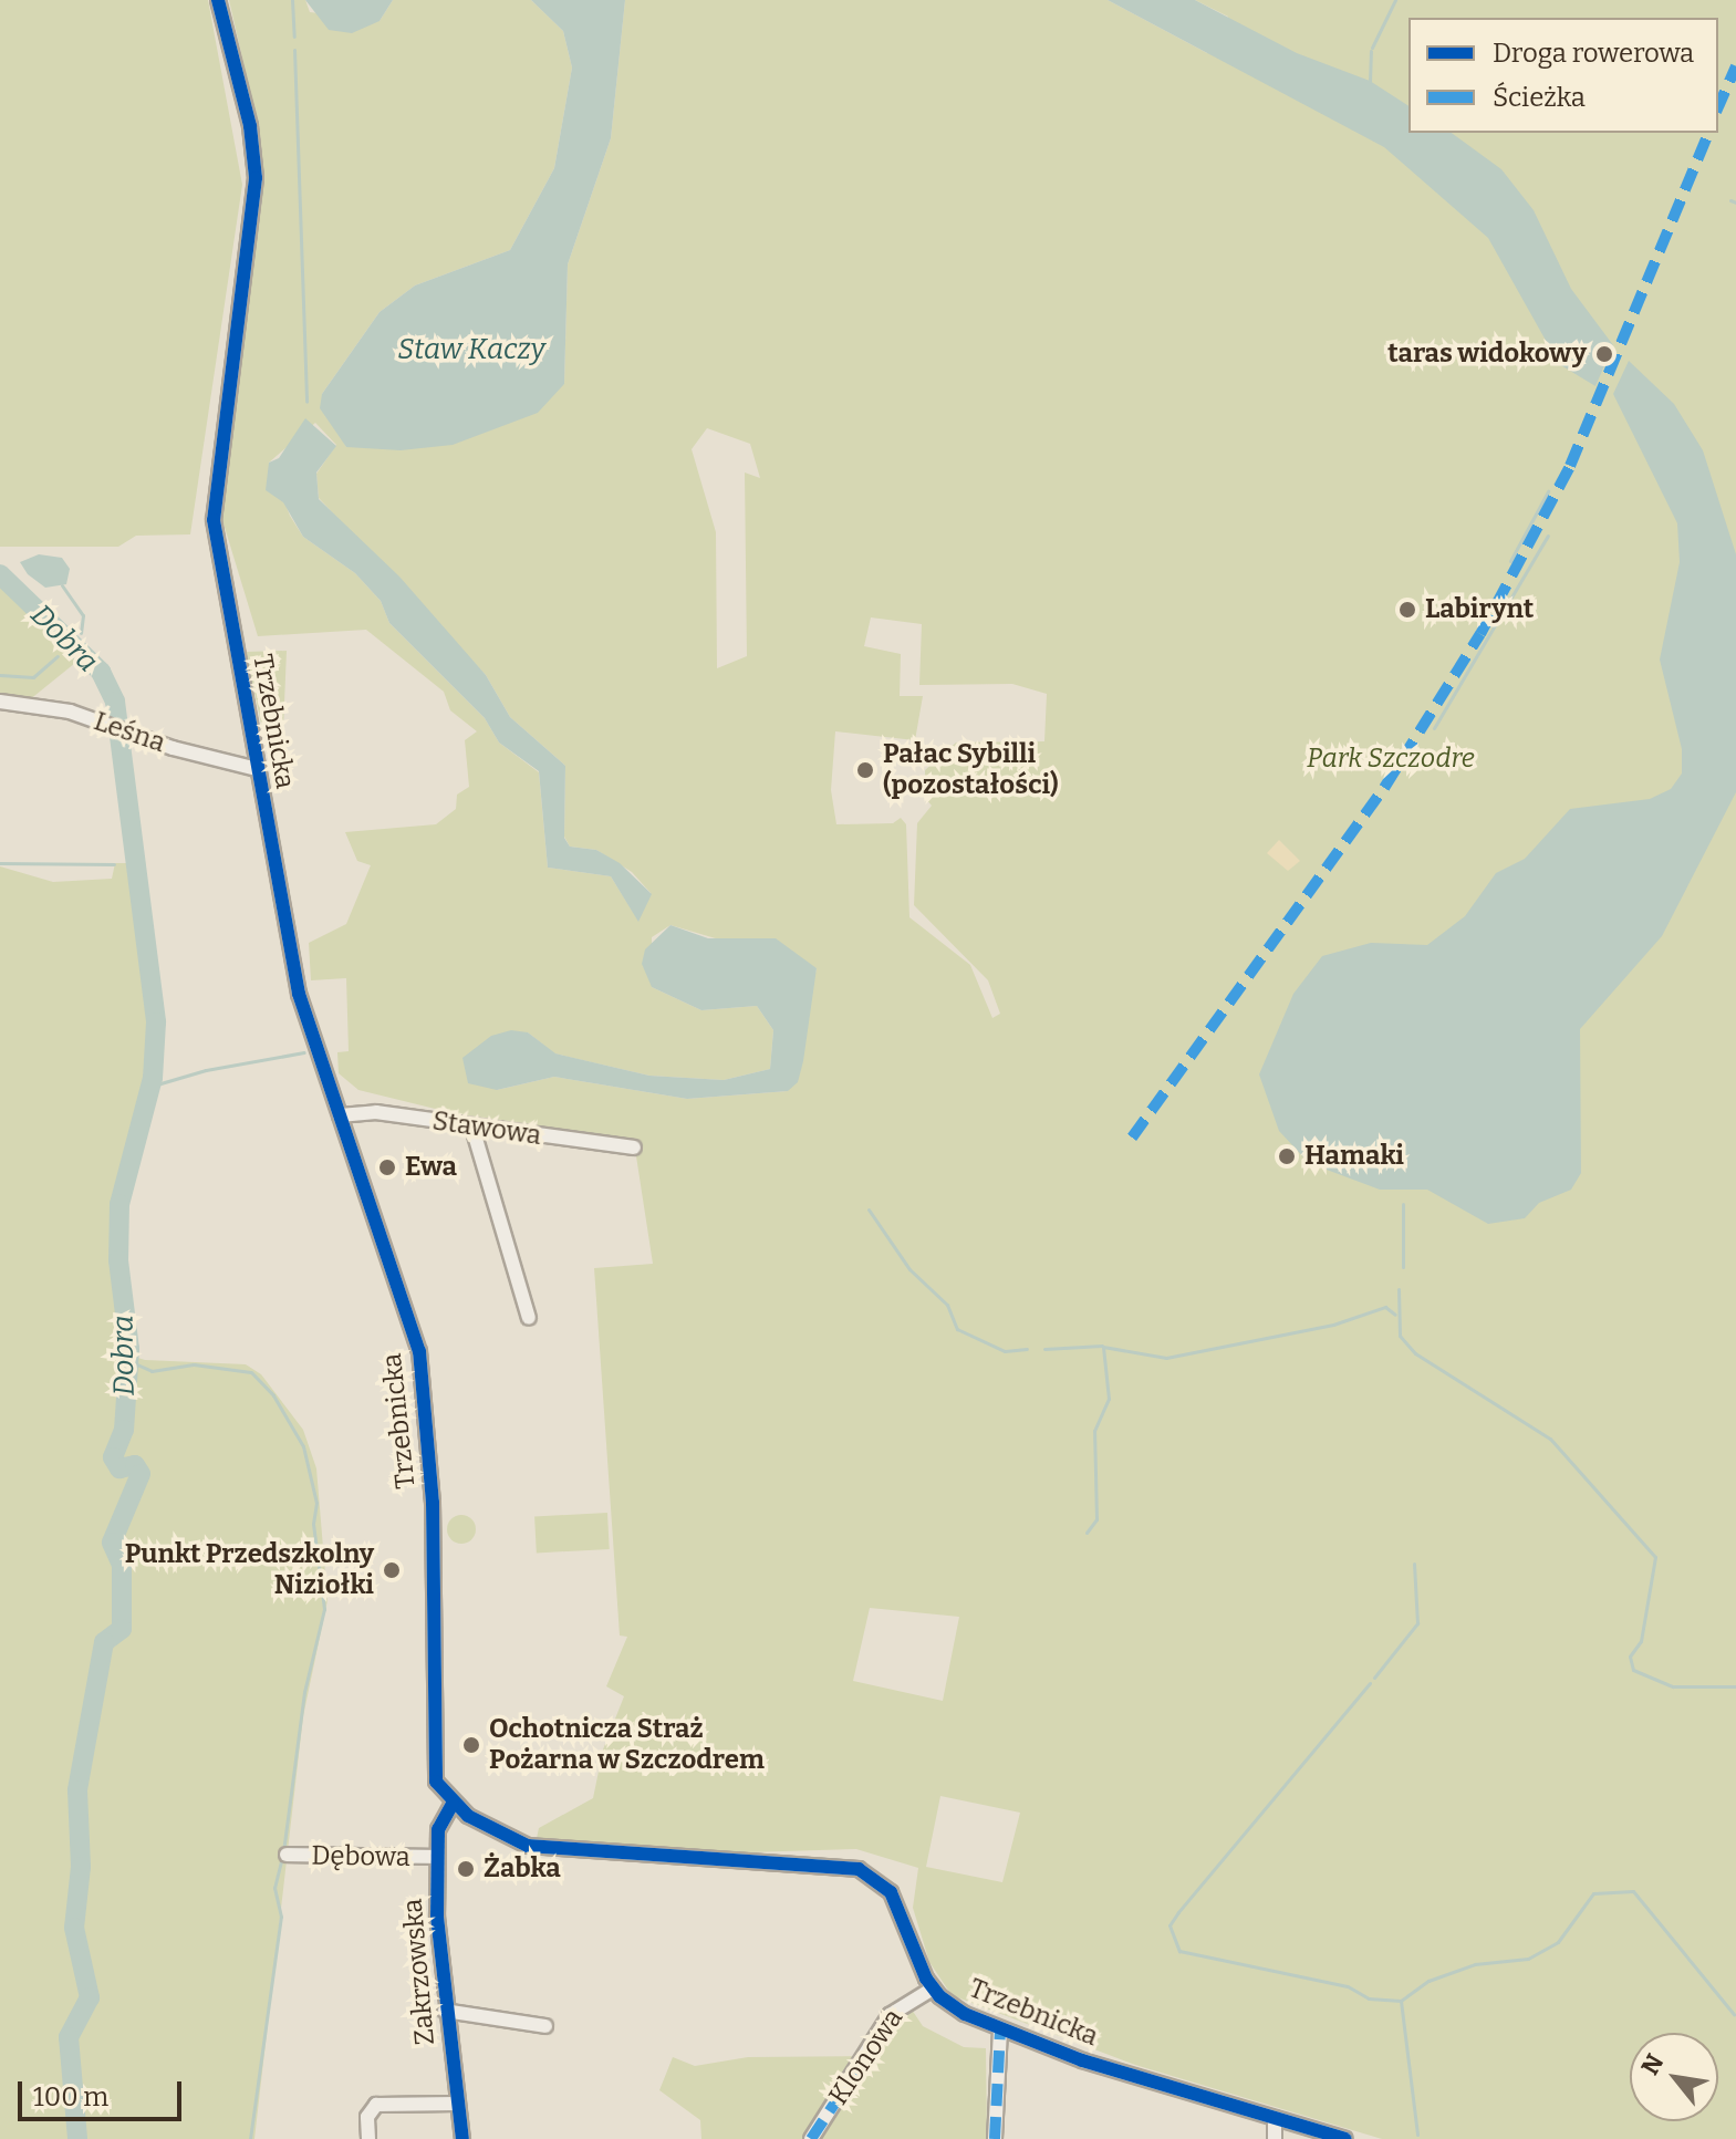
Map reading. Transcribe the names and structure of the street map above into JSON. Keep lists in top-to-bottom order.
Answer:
{
  "streets": {
    "street": [
      "Trzebnicka",
      "Leśna",
      "Stawowa",
      "Dębowa",
      "Zakrzowska",
      "Klonowa"
    ]
  },
  "crossings": [
    ["Trzebnicka", "Leśna"],
    ["Trzebnicka", "Stawowa"],
    ["Trzebnicka", "Zakrzowska"],
    ["Trzebnicka", "Klonowa"],
    ["Dębowa", "Zakrzowska"]
  ],
  "water": ["Staw Kaczy", "Dobra"],
  "parks": ["Park Szczodre"],
  "places": [
    "taras widokowy",
    "Labirynt",
    "Pałac Sybilli (pozostałości)",
    "Hamaki",
    "Ewa",
    "Punkt Przedszkolny Niziołki",
    "Ochotnicza Straż Pożarna w Szczodrem",
    "Żabka"
  ],
  "legend": ["Droga rowerowa", "Ścieżka"],
  "scale_bar": "100 m",
  "north": "top left"
}
